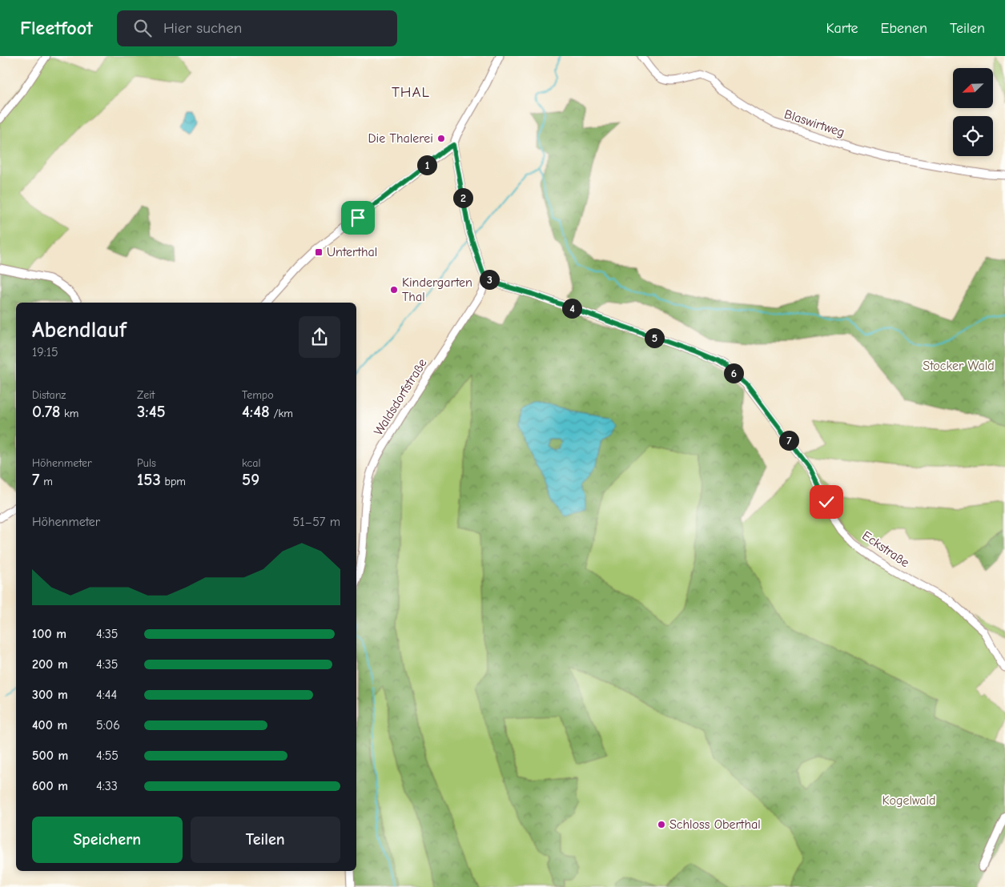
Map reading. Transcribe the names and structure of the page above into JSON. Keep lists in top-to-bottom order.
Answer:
{
  "streets": {
    "street": ["Blaswirtweg", "Waldsdorfstraße", "Eckstraße"]
  },
  "crossings": [
    ["Waldsdorfstraße", "Eckstraße"]
  ],
  "districts": ["THAL"],
  "parks": ["Stocker Wald", "Kogelwald"],
  "places": {
    "other": ["Die Thalerei", "Kindergarten Thal", "Schloss Oberthal"],
    "transit": ["Unterthal"]
  },
  "north": "bottom left",
  "page": {
    "header": "Fleetfoot",
    "search": "Hier suchen",
    "nav": ["Karte", "Ebenen", "Teilen"],
    "pins": [
      "1",
      "2",
      "3",
      "4",
      "5",
      "6",
      "7"
    ],
    "heading": ["Abendlauf", "19:15"],
    "stats": [
      ["Distanz", "0.78 km"],
      ["Zeit", "3:45"],
      ["Tempo", "4:48 /km"],
      ["Höhenmeter", "7 m"],
      ["Puls", "153 bpm"],
      ["kcal", "59"]
    ],
    "chart": ["Höhenmeter", "51–57 m"],
    "list": [
      {
        "name": "100 m",
        "note": "4:35"
      },
      {
        "name": "200 m",
        "note": "4:35"
      },
      {
        "name": "300 m",
        "note": "4:44"
      },
      {
        "name": "400 m",
        "note": "5:06"
      },
      {
        "name": "500 m",
        "note": "4:55"
      },
      {
        "name": "600 m",
        "note": "4:33"
      }
    ],
    "buttons": ["Speichern", "Teilen"]
  }
}
